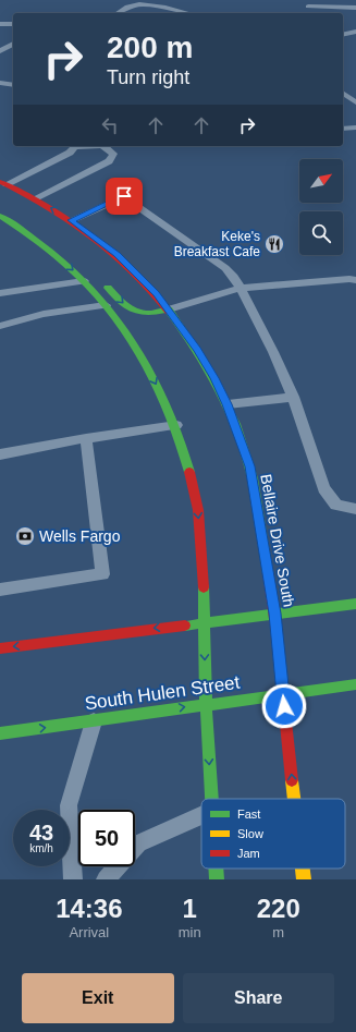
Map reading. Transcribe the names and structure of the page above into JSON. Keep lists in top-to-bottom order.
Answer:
{
  "streets": {
    "main road": ["Bellaire Drive South", "South Hulen Street"]
  },
  "crossings": [
    ["Bellaire Drive South", "South Hulen Street"]
  ],
  "places": {
    "restaurant": ["Keke's Breakfast Cafe"],
    "bank": ["Wells Fargo"]
  },
  "legend": ["Fast", "Slow", "Jam"],
  "north": "top right",
  "page": {
    "turn": ["200 m", "Turn right"],
    "speed": "43 km/h",
    "limit": "50",
    "eta": [
      "14:36",
      "Arrival",
      "1",
      "min",
      "220",
      "m"
    ],
    "buttons": ["Exit", "Share"]
  }
}
